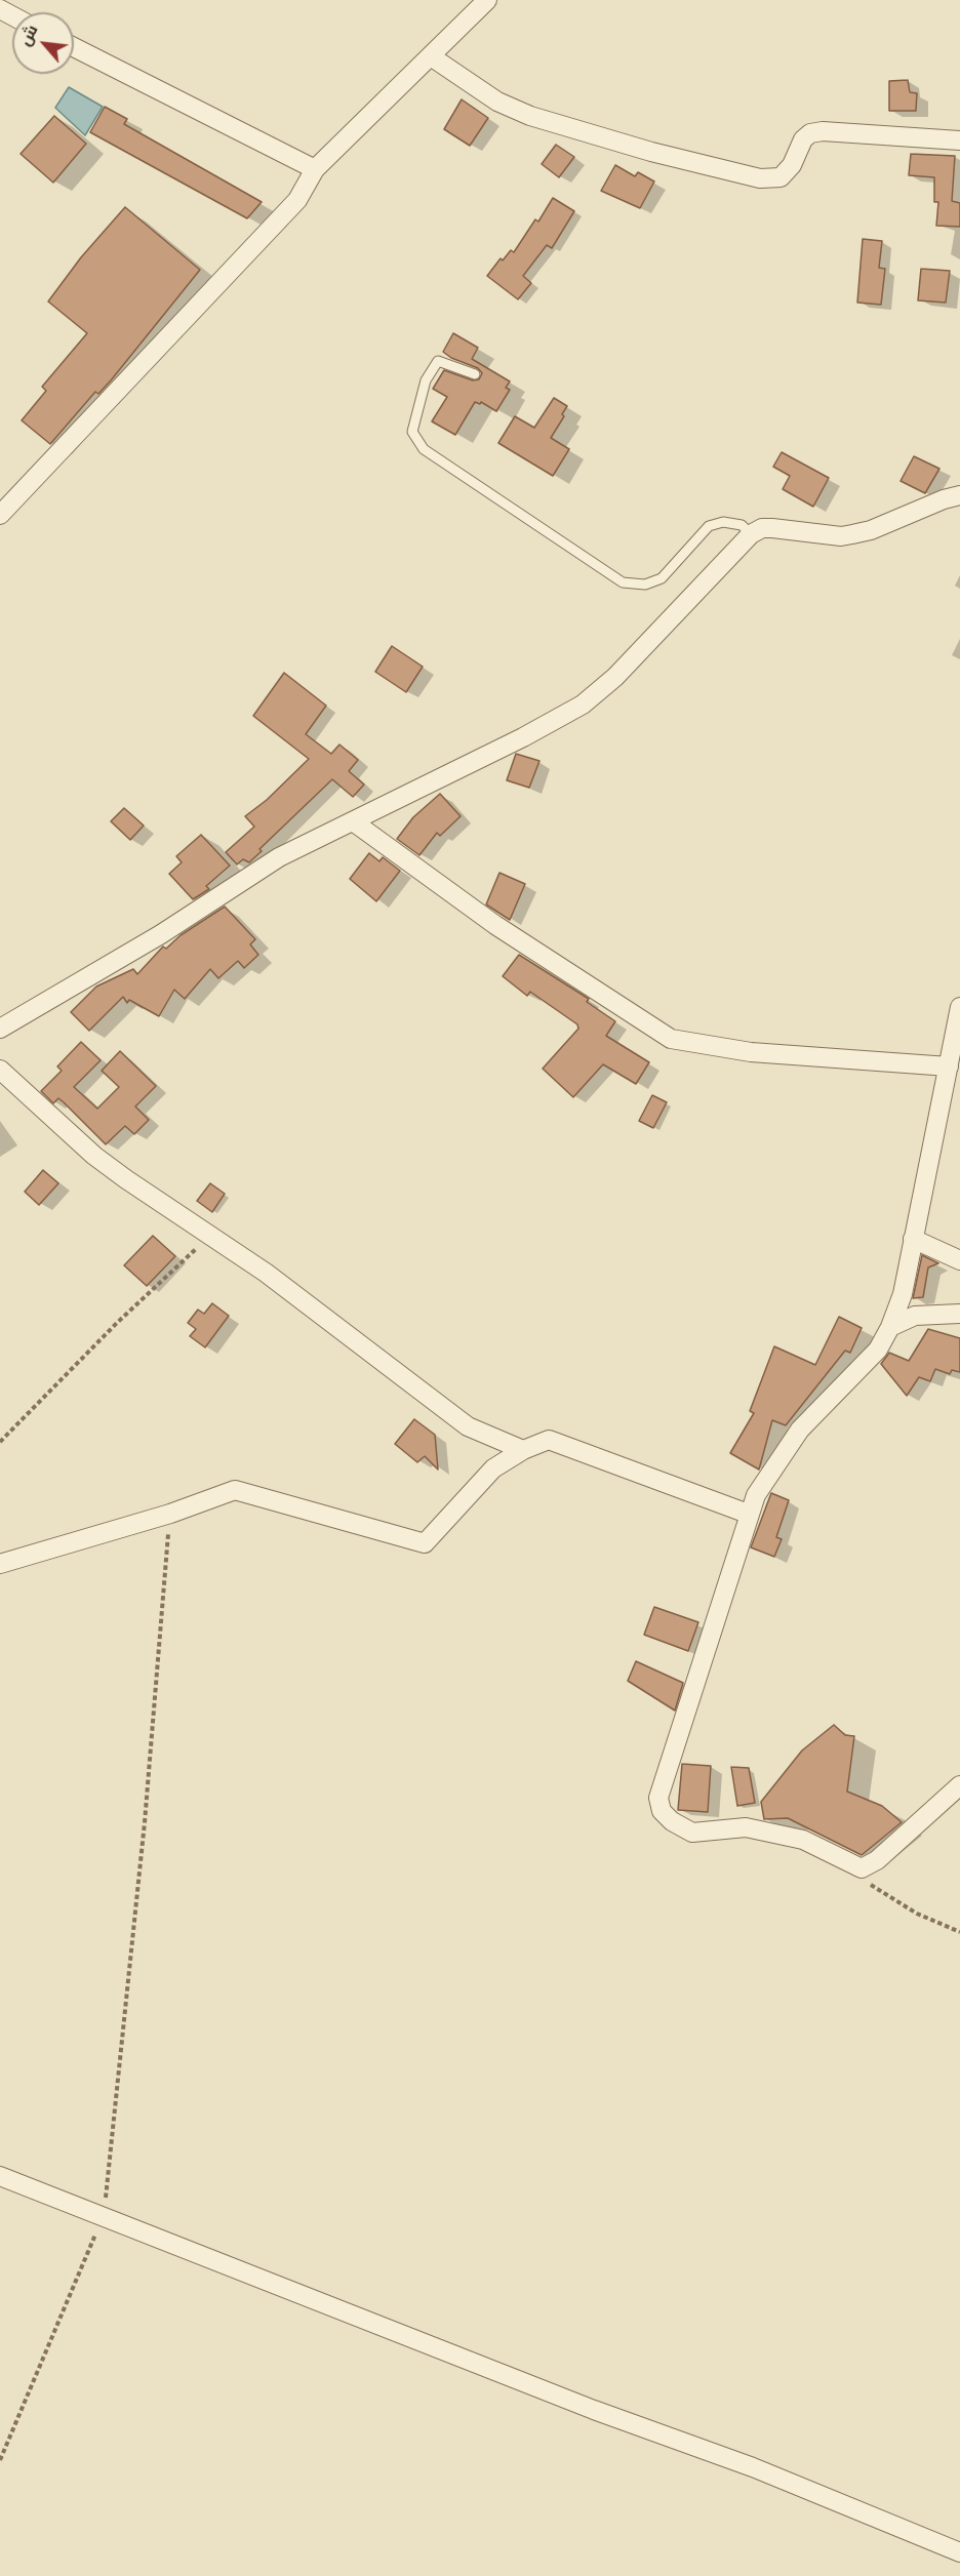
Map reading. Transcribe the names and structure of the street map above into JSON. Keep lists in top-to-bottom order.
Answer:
{
  "north": "top left"
}
